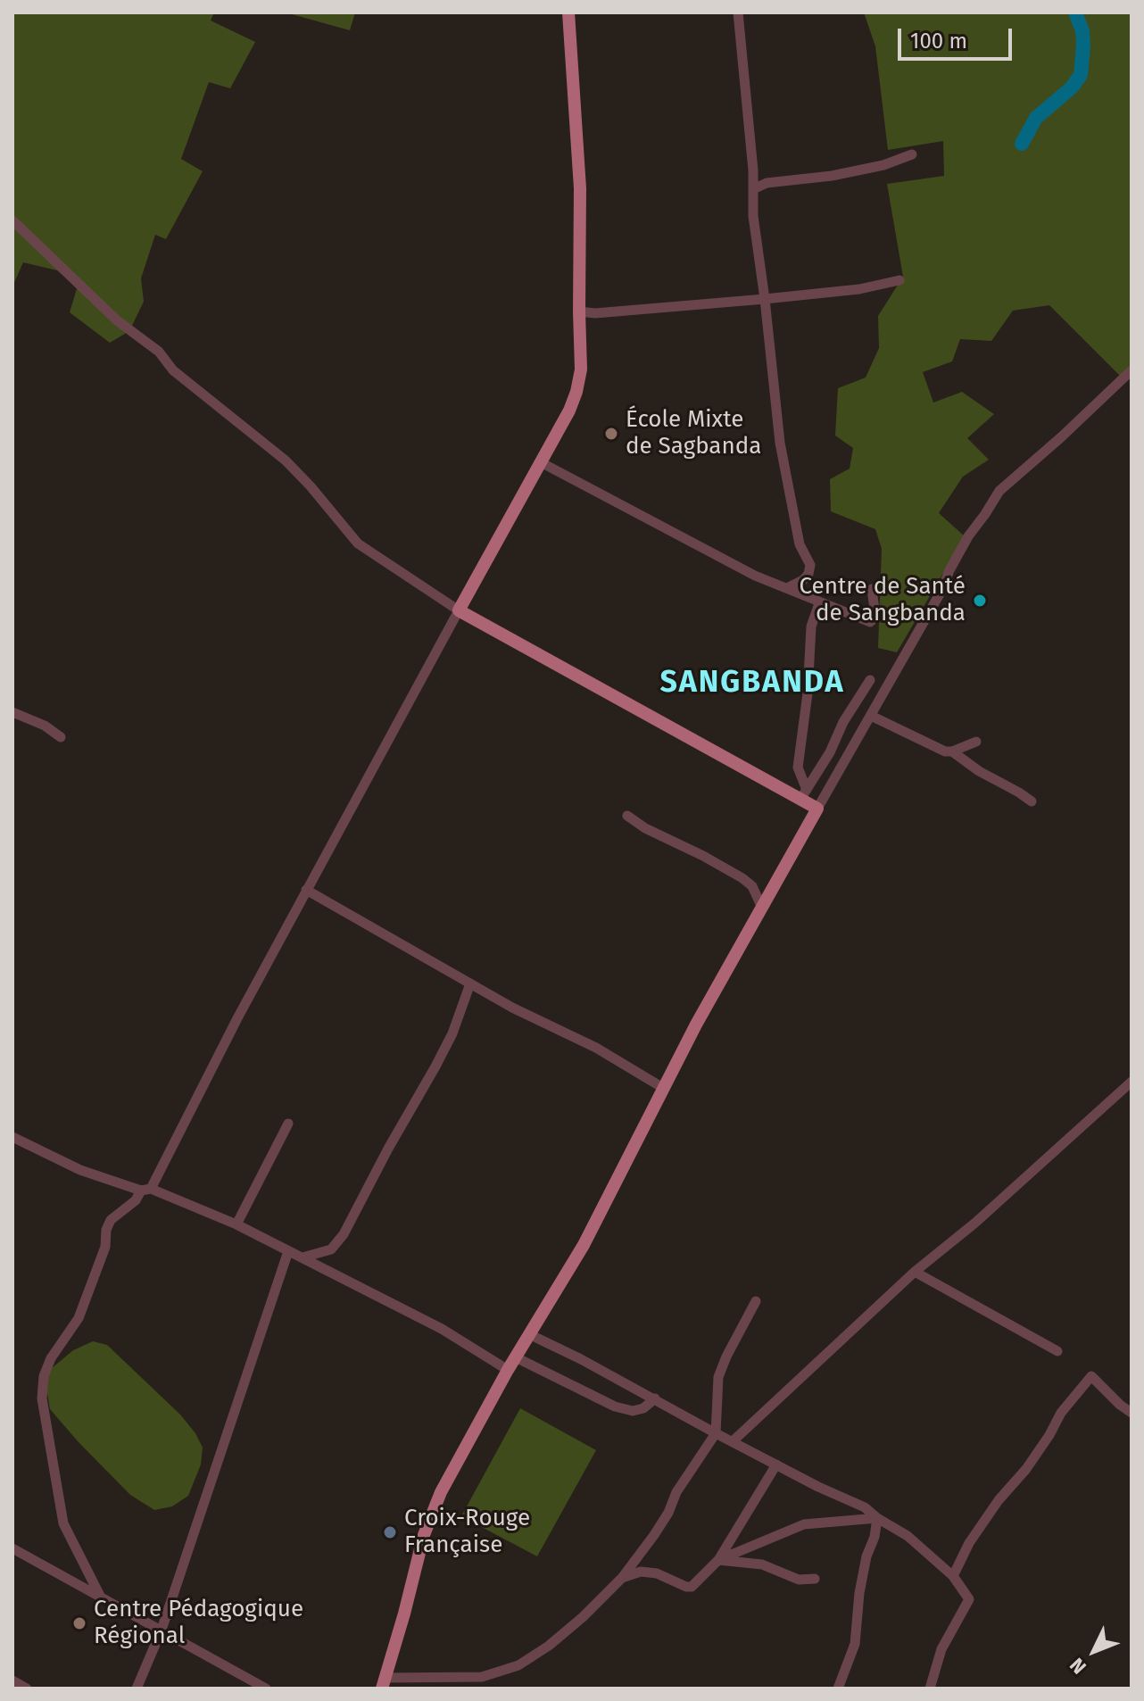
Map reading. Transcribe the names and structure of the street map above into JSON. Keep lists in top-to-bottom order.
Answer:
{
  "districts": ["SANGBANDA"],
  "places": [
    "École Mixte de Sagbanda",
    "Centre de Santé de Sangbanda",
    "Croix-Rouge Française",
    "Centre Pédagogique Régional"
  ],
  "scale_bar": "100 m",
  "north": "bottom left"
}
